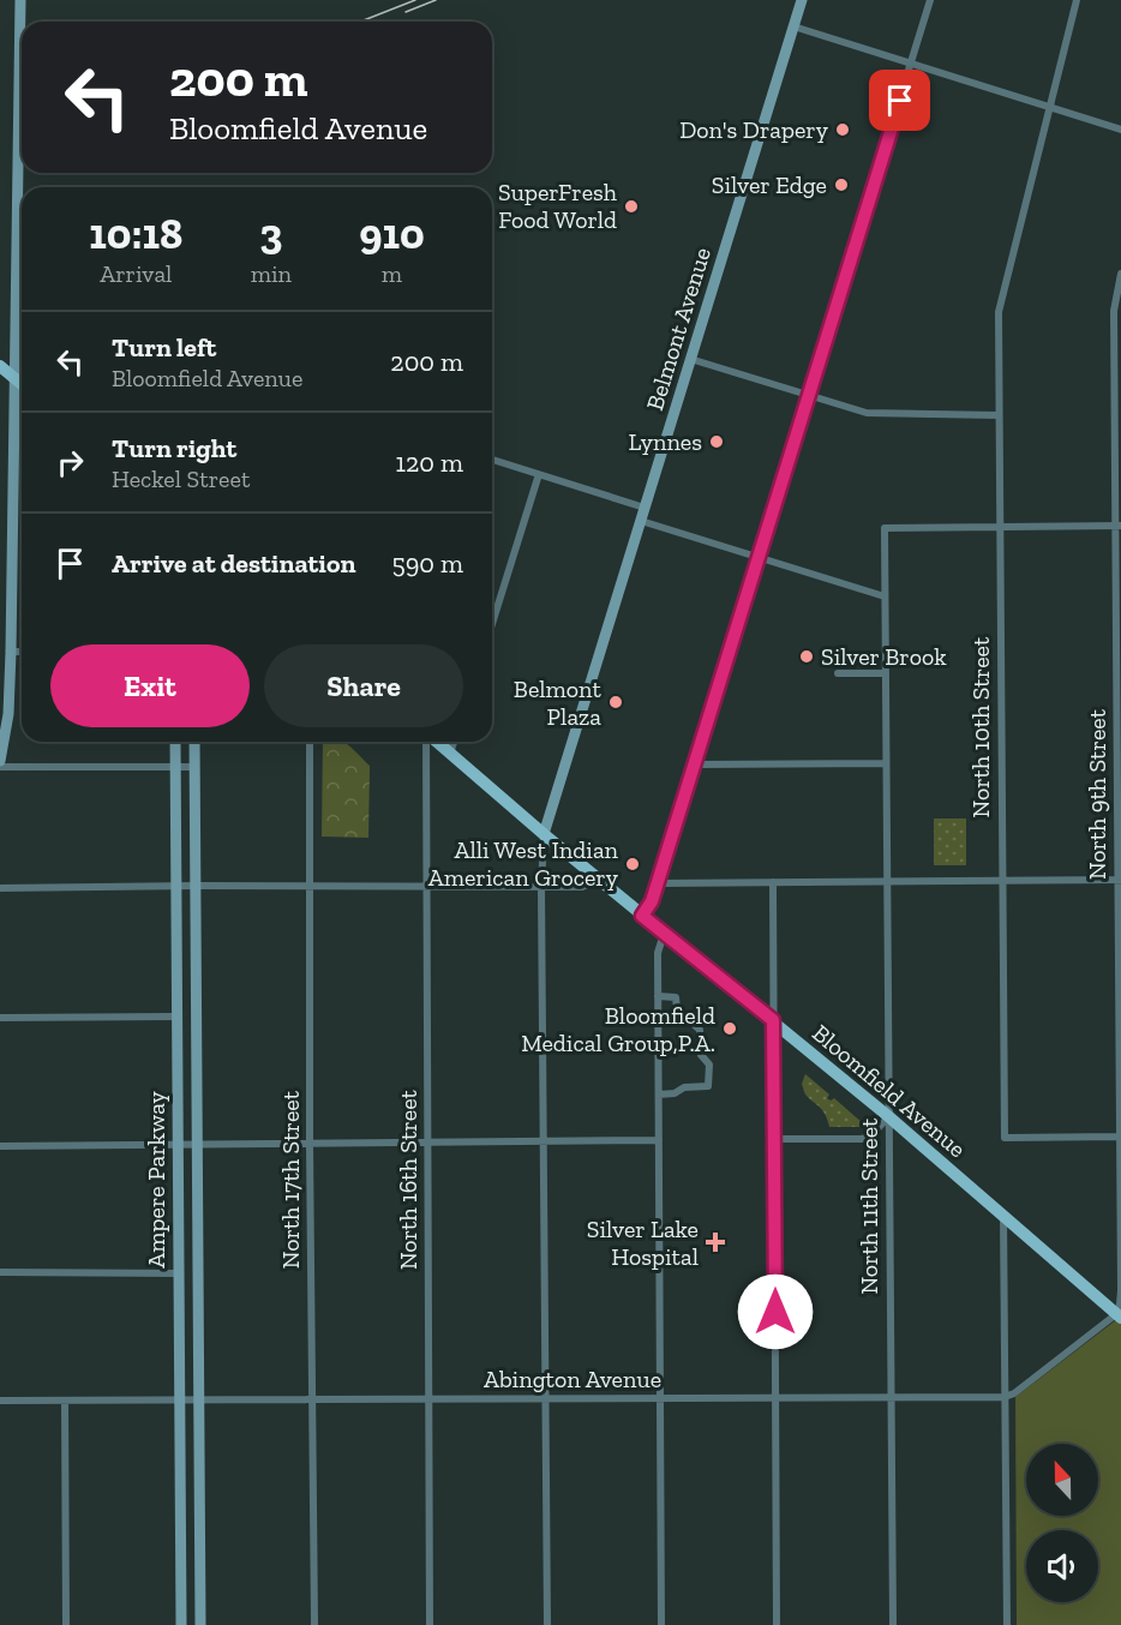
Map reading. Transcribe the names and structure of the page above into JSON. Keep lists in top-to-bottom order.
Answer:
{
  "streets": {
    "main road": ["Bloomfield Avenue"],
    "street": [
      "Belmont Avenue",
      "North 10th Street",
      "North 9th Street",
      "Ampere Parkway",
      "North 17th Street",
      "North 16th Street",
      "North 11th Street",
      "Abington Avenue"
    ]
  },
  "crossings": [
    ["Belmont Avenue", "Bloomfield Avenue"],
    ["North 10th Street", "North 9th Street"],
    ["North 10th Street", "North 11th Street"],
    ["North 9th Street", "Bloomfield Avenue"],
    ["Bloomfield Avenue", "North 11th Street"],
    ["Ampere Parkway", "Abington Avenue"],
    ["North 17th Street", "Abington Avenue"],
    ["North 16th Street", "Abington Avenue"],
    ["North 11th Street", "Abington Avenue"]
  ],
  "places": {
    "other": [
      "Don's Drapery",
      "Silver Edge",
      "SuperFresh Food World",
      "Lynnes",
      "Silver Brook",
      "Belmont Plaza",
      "Alli West Indian American Grocery",
      "Bloomfield Medical Group,P.A."
    ],
    "health": ["Silver Lake Hospital"]
  },
  "north": "top",
  "page": {
    "turn": ["200 m", "Bloomfield Avenue"],
    "eta": [
      "10:18",
      "Arrival",
      "3",
      "min",
      "910",
      "m"
    ],
    "list": [
      {
        "name": "Turn left",
        "note": "Bloomfield Avenue",
        "value": "200 m"
      },
      {
        "name": "Turn right",
        "note": "Heckel Street",
        "value": "120 m"
      },
      {
        "name": "Arrive at destination",
        "value": "590 m"
      }
    ],
    "buttons": ["Exit", "Share"]
  }
}
